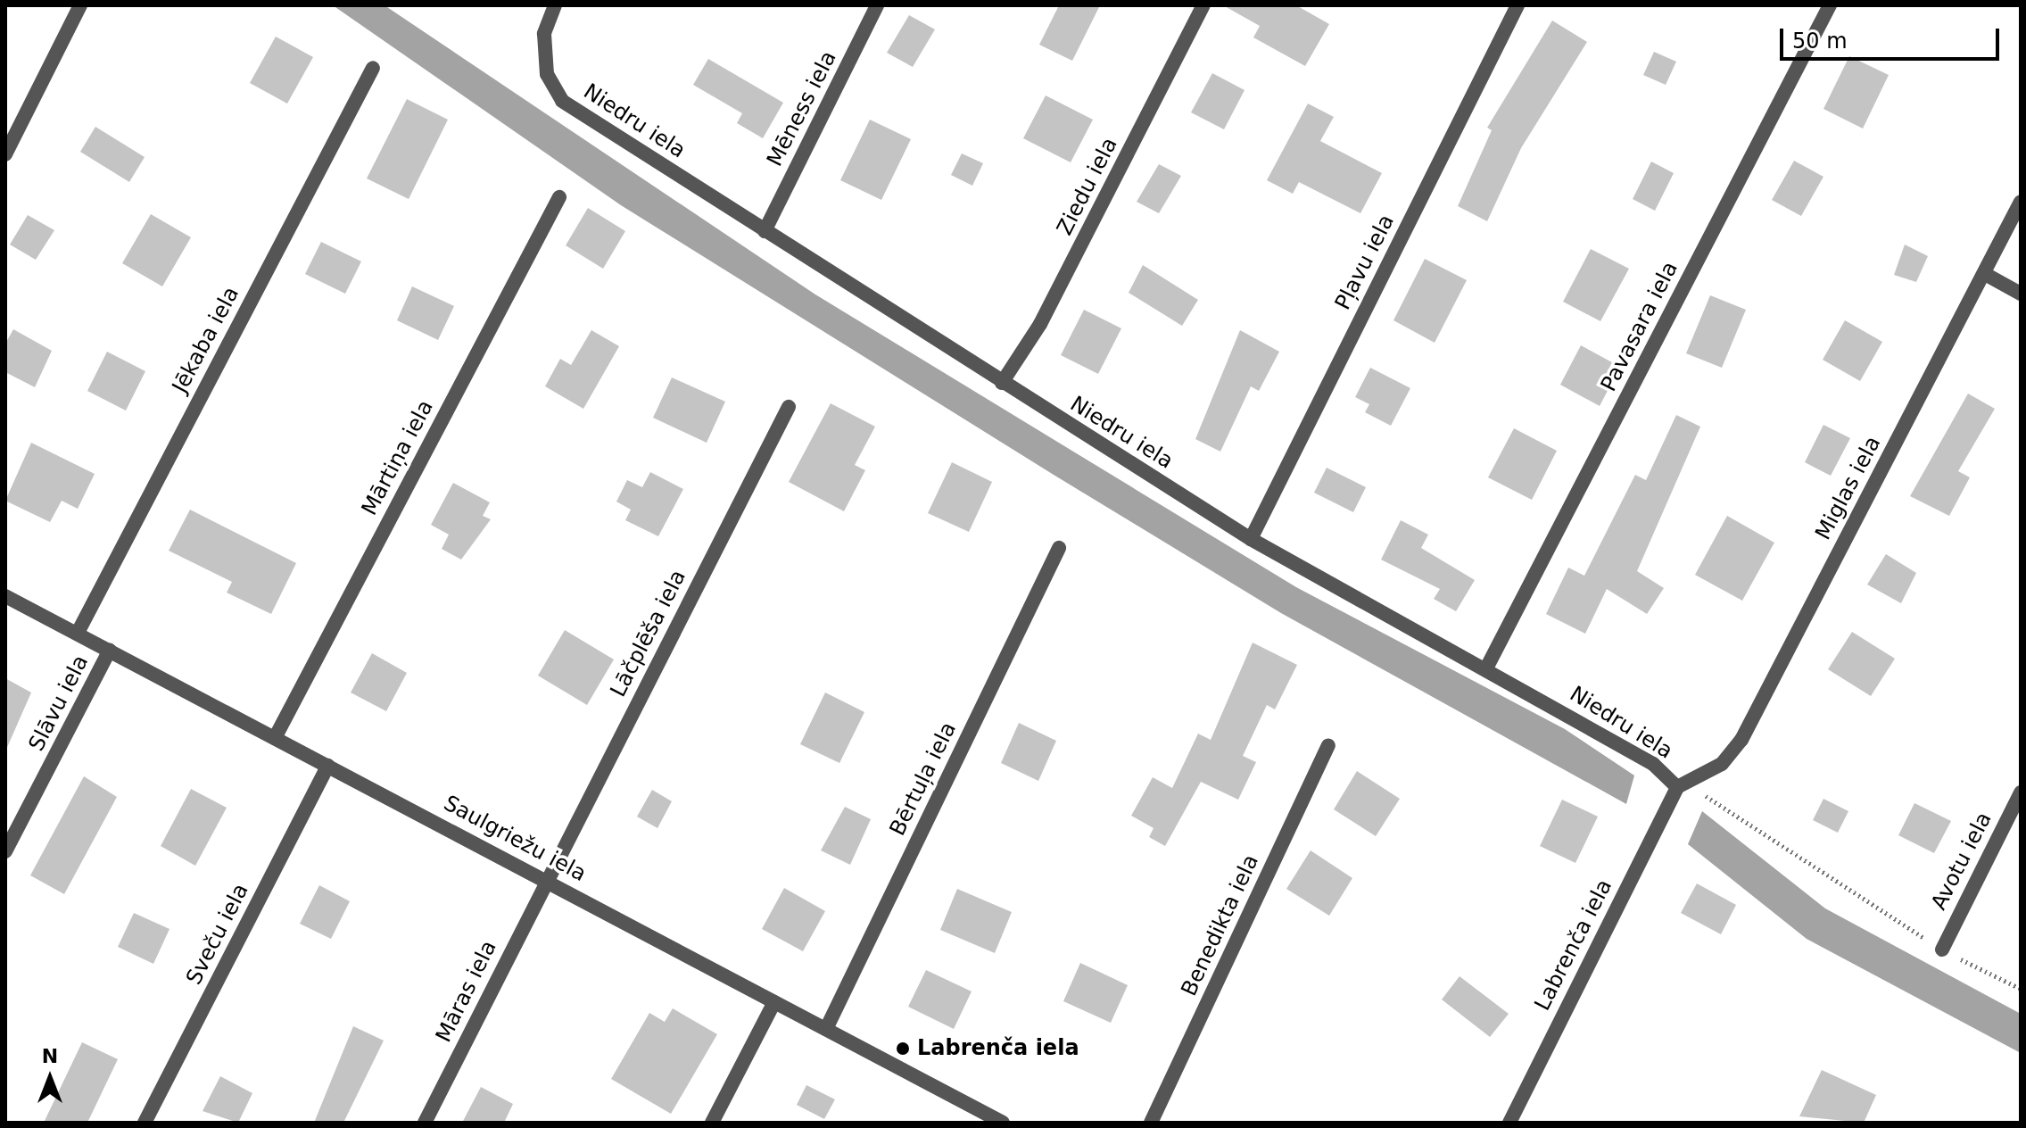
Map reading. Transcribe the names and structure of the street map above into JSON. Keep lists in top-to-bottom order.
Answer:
{
  "streets": {
    "street": [
      "Mēness iela",
      "Niedru iela",
      "Ziedu iela",
      "Pļavu iela",
      "Pavasara iela",
      "Jēkaba iela",
      "Mārtiņa iela",
      "Miglas iela",
      "Lāčplēša iela",
      "Slāvu iela",
      "Bērtuļa iela",
      "Saulgriežu iela",
      "Avotu iela",
      "Benedikta iela",
      "Sveču iela",
      "Labrenča iela",
      "Māras iela"
    ]
  },
  "crossings": [
    ["Mēness iela", "Niedru iela"],
    ["Niedru iela", "Ziedu iela"],
    ["Niedru iela", "Pļavu iela"],
    ["Niedru iela", "Pavasara iela"],
    ["Niedru iela", "Miglas iela"],
    ["Niedru iela", "Labrenča iela"],
    ["Jēkaba iela", "Saulgriežu iela"],
    ["Mārtiņa iela", "Saulgriežu iela"],
    ["Lāčplēša iela", "Saulgriežu iela"],
    ["Lāčplēša iela", "Māras iela"],
    ["Slāvu iela", "Saulgriežu iela"],
    ["Bērtuļa iela", "Saulgriežu iela"],
    ["Saulgriežu iela", "Sveču iela"],
    ["Saulgriežu iela", "Māras iela"]
  ],
  "places": ["Labrenča iela"],
  "scale_bar": "50 m",
  "north": "top"
}
